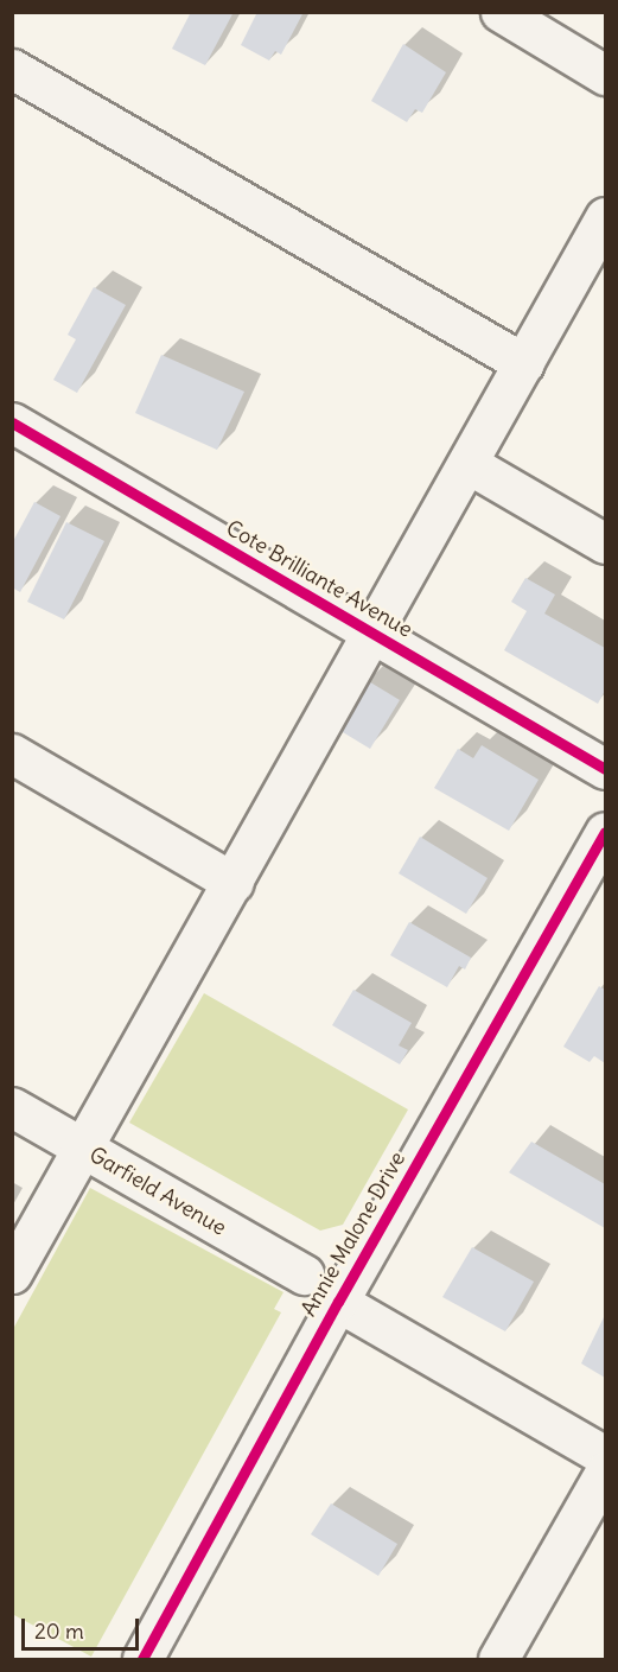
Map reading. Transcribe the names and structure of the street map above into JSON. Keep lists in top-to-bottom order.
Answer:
{
  "streets": {
    "street": ["Cote Brilliante Avenue", "Garfield Avenue", "Annie Malone Drive"]
  },
  "scale_bar": "20 m"
}
